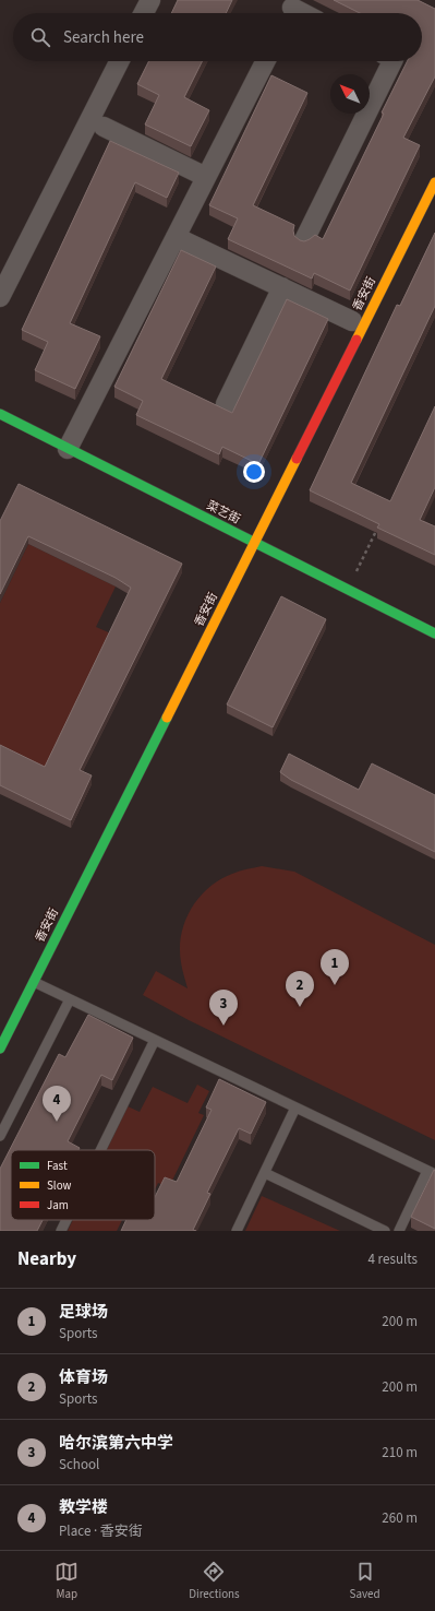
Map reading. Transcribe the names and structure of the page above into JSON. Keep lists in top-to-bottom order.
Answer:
{
  "streets": {
    "street": ["香安街", "菜艺街"]
  },
  "crossings": [
    ["香安街", "菜艺街"]
  ],
  "legend": ["Fast", "Slow", "Jam"],
  "north": "top left",
  "page": {
    "search": "Search here",
    "pins": [
      "1",
      "2",
      "3",
      "4"
    ],
    "heading": ["Nearby", "4 results"],
    "list": [
      {
        "mark": "1",
        "name": "足球场",
        "note": "Sports",
        "value": "200 m"
      },
      {
        "mark": "2",
        "name": "体育场",
        "note": "Sports",
        "value": "200 m"
      },
      {
        "mark": "3",
        "name": "哈尔滨第六中学",
        "note": "School",
        "value": "210 m"
      },
      {
        "mark": "4",
        "name": "教学楼",
        "note": "Place · 香安街",
        "value": "260 m"
      }
    ],
    "nav": ["Map", "Directions", "Saved"]
  }
}
